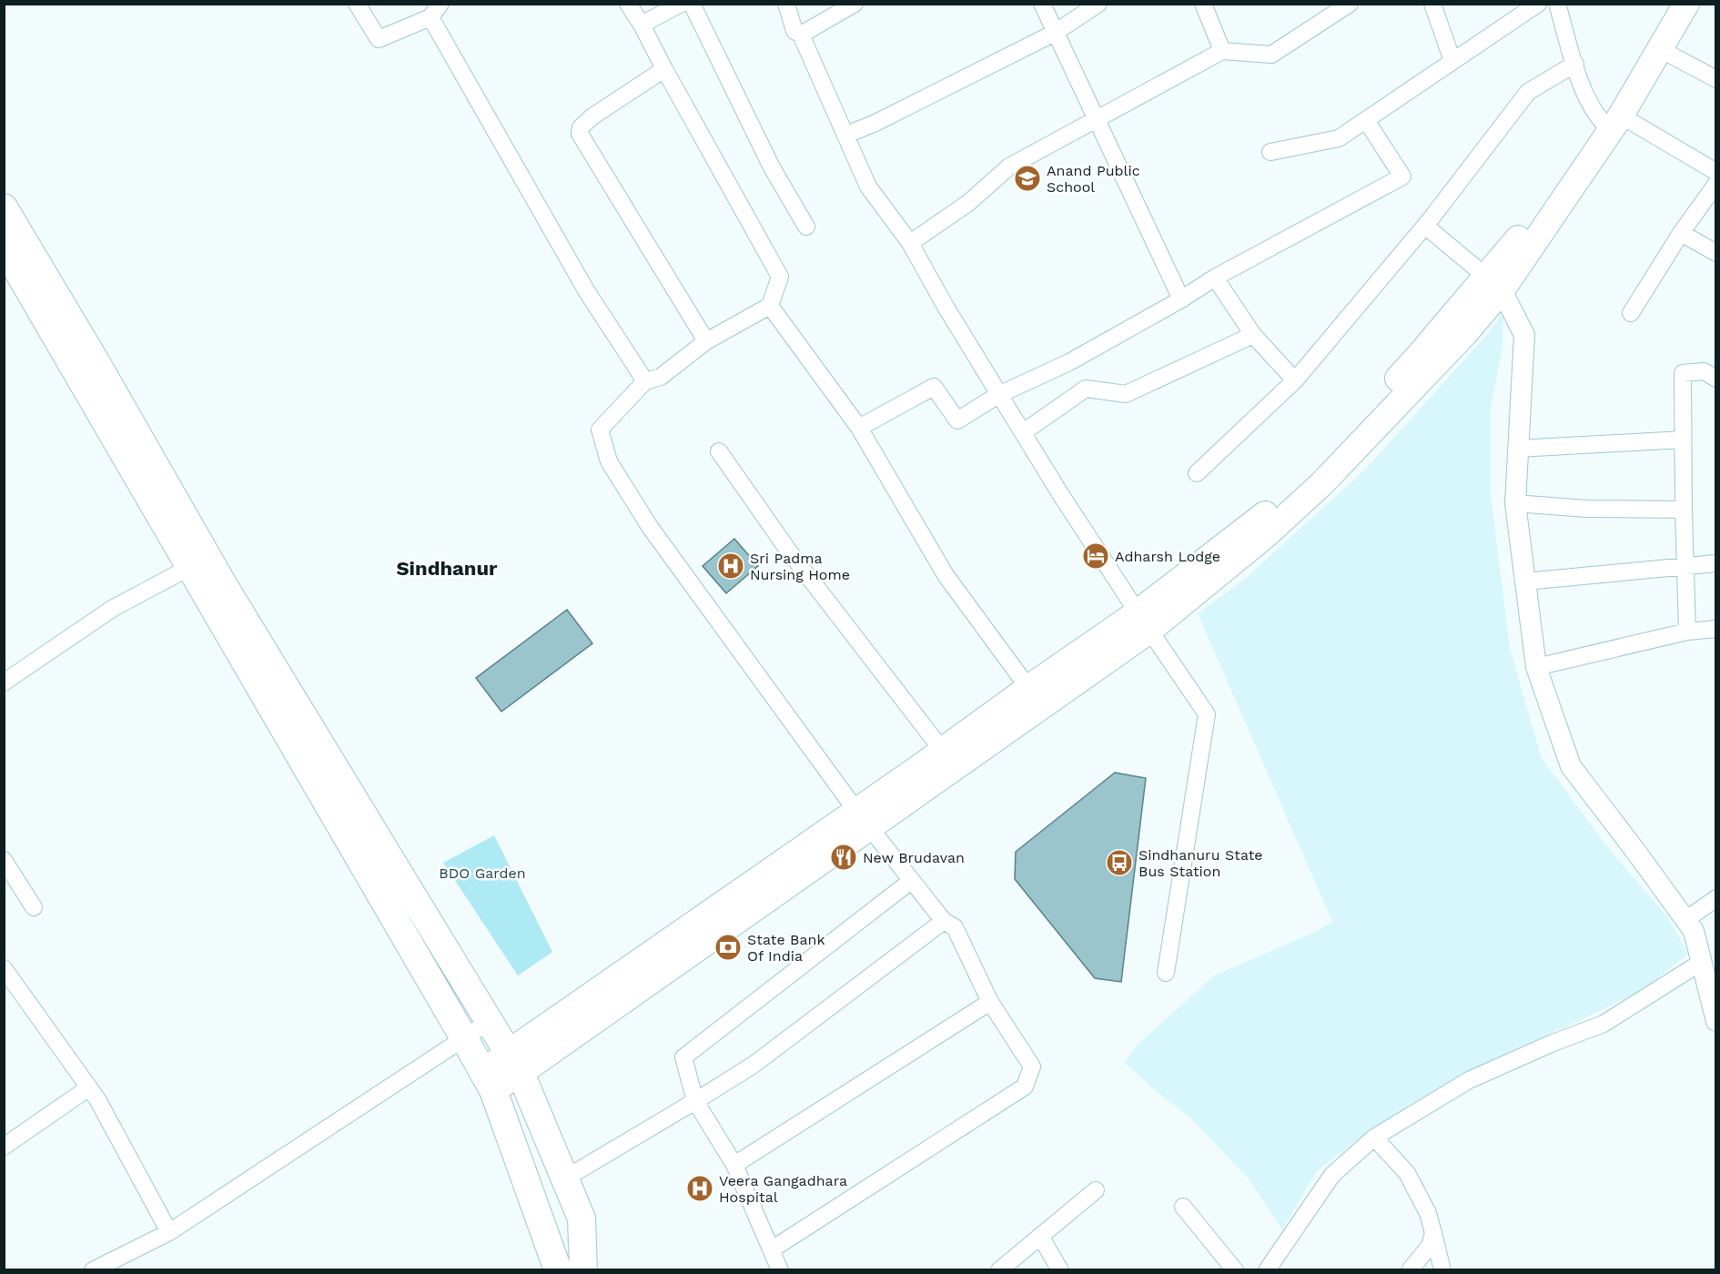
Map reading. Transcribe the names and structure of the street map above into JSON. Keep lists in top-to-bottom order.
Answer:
{
  "districts": ["Sindhanur"],
  "parks": ["BDO Garden"],
  "places": {
    "school or university": ["Anand Public School"],
    "hotel": ["Adharsh Lodge"],
    "hospital": ["Sri Padma Nursing Home", "Veera Gangadhara Hospital"],
    "restaurant": ["New Brudavan"],
    "bus stop": ["Sindhanuru State Bus Station"],
    "bank": ["State Bank Of India"]
  }
}
